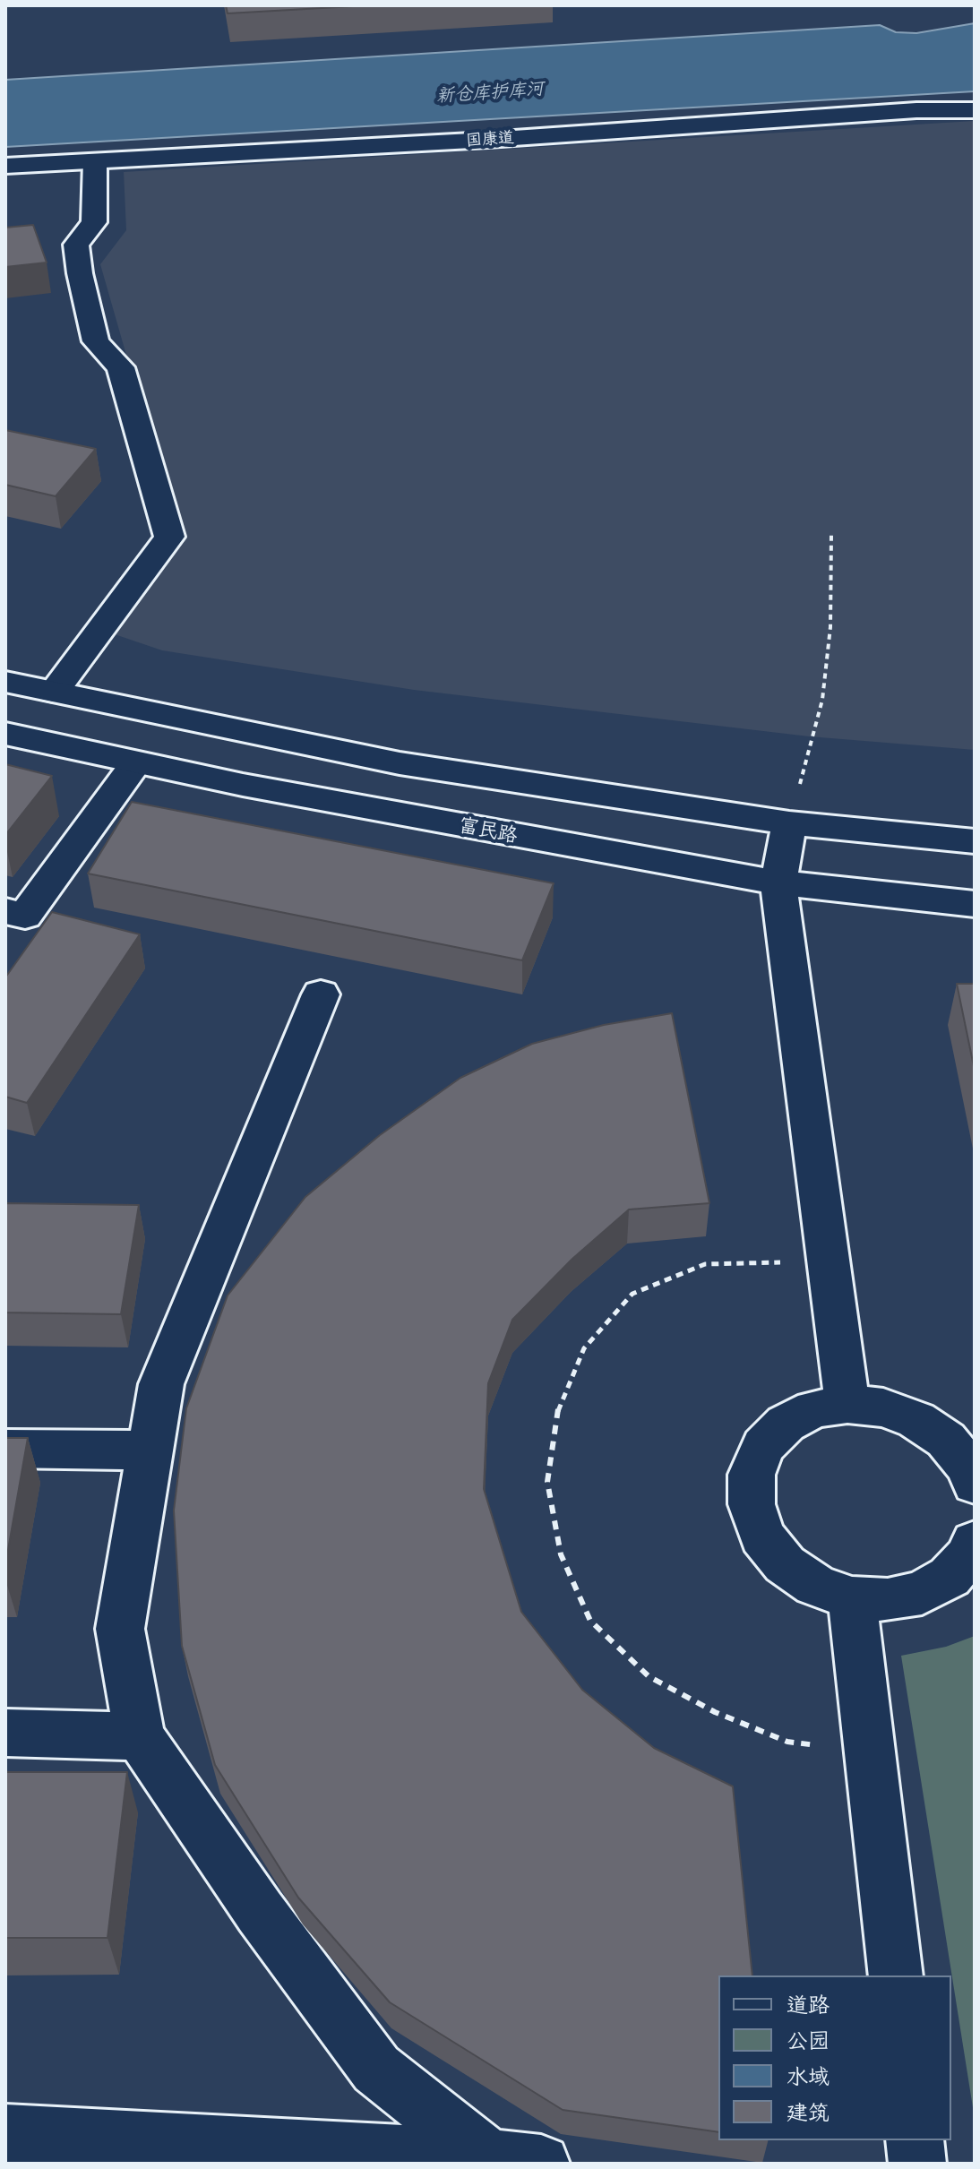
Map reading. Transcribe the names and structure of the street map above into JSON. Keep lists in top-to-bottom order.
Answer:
{
  "streets": {
    "street": ["国康道", "富民路"]
  },
  "water": ["新仓库护库河"],
  "legend": [
    "道路",
    "公园",
    "水域",
    "建筑"
  ]
}
